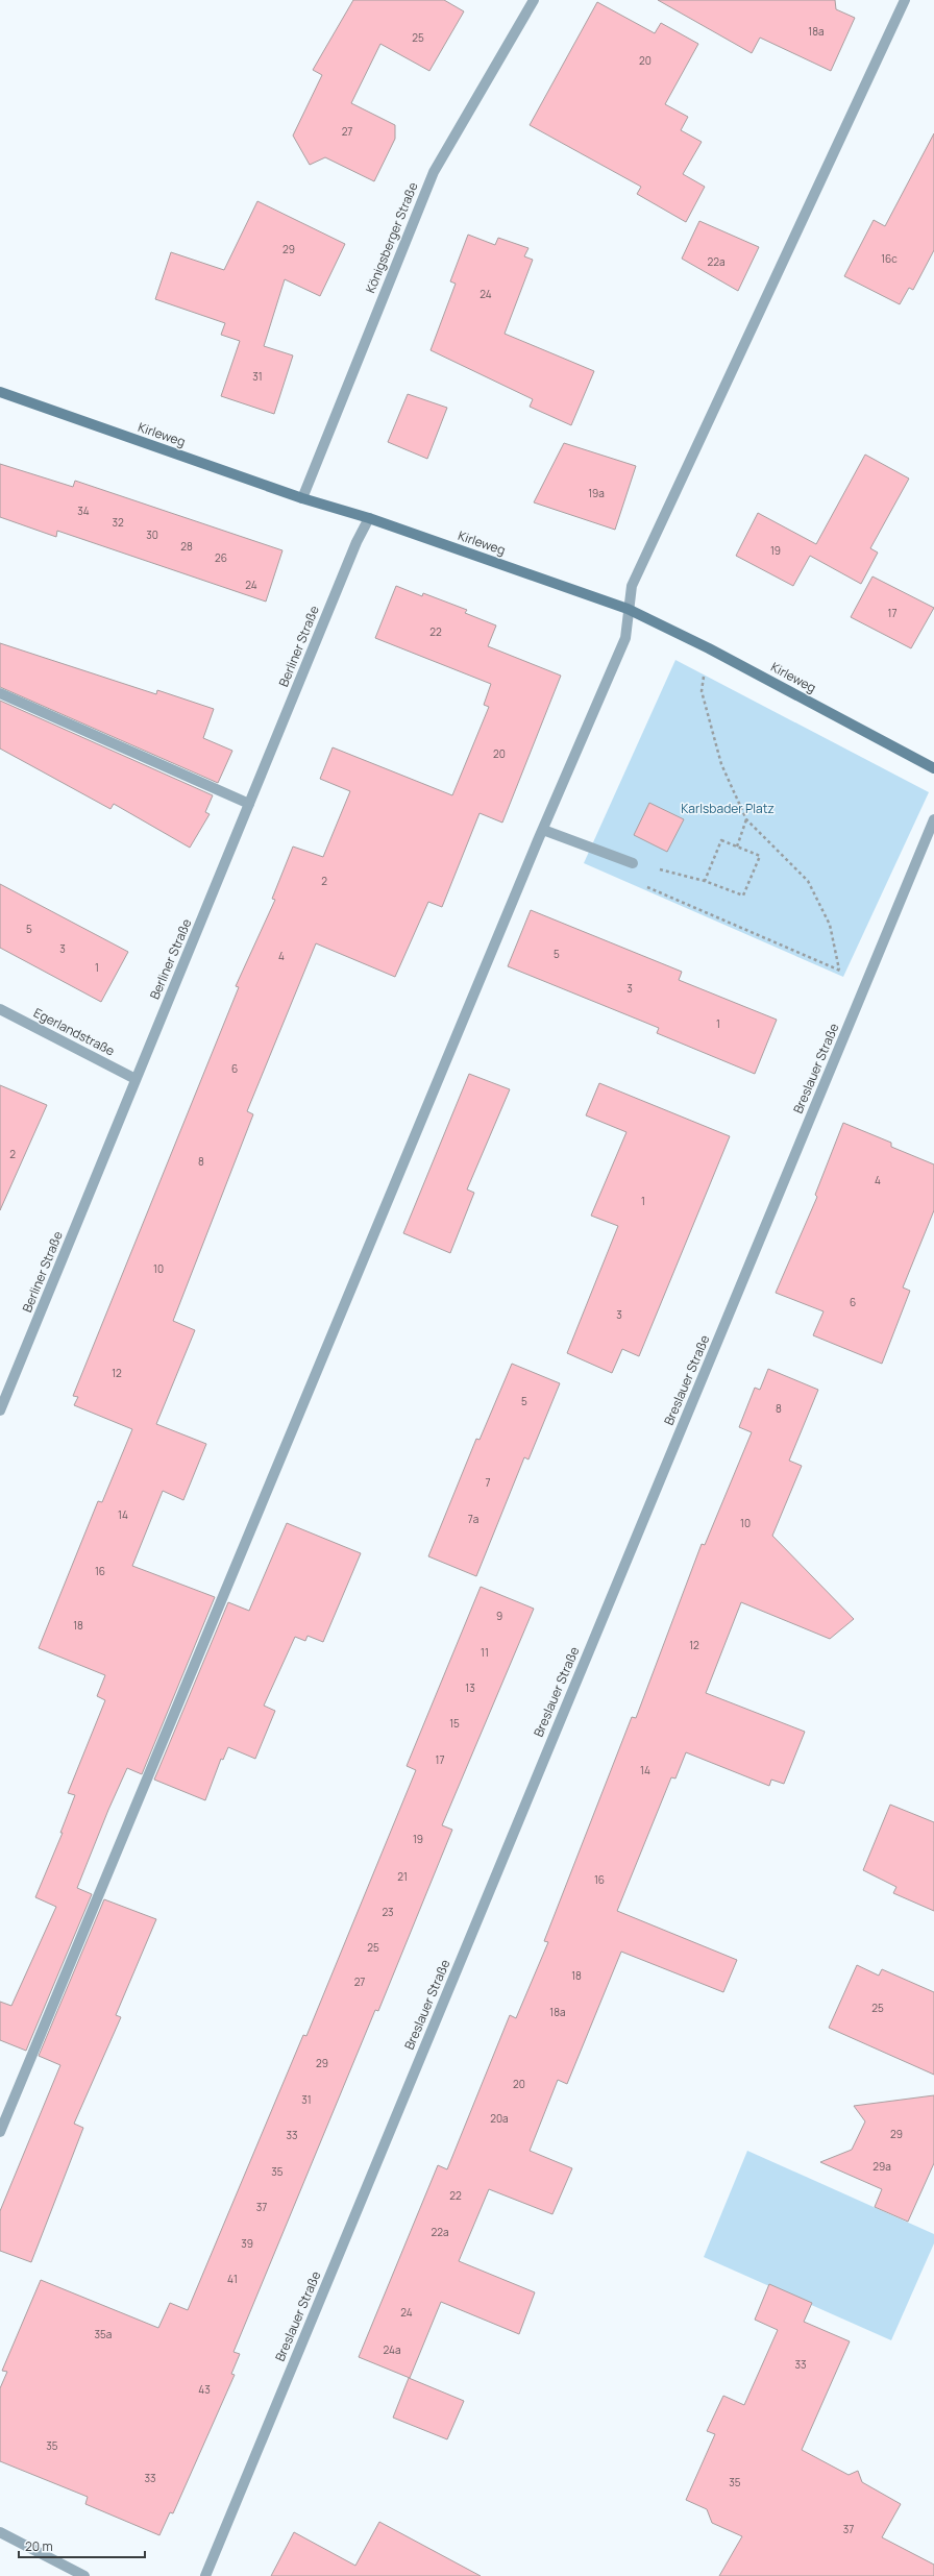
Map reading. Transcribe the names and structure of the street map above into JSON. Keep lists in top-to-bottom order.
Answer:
{
  "streets": {
    "street": [
      "Königsberger Straße",
      "Kirleweg",
      "Berliner Straße",
      "Egerlandstraße",
      "Breslauer Straße"
    ]
  },
  "crossings": [
    ["Königsberger Straße", "Kirleweg"],
    ["Kirleweg", "Berliner Straße"],
    ["Berliner Straße", "Egerlandstraße"]
  ],
  "parks": ["Karlsbader Platz"],
  "house_numbers": [
    "18a",
    "25",
    "20",
    "27",
    "29",
    "16c",
    "22a",
    "24",
    "31",
    "19a",
    "34",
    "32",
    "30",
    "28",
    "19",
    "26",
    "24",
    "17",
    "22",
    "20",
    "2",
    "5",
    "3",
    "5",
    "4",
    "1",
    "3",
    "1",
    "6",
    "2",
    "8",
    "4",
    "1",
    "10",
    "6",
    "3",
    "12",
    "5",
    "8",
    "7",
    "14",
    "7a",
    "10",
    "16",
    "9",
    "18",
    "12",
    "11",
    "13",
    "15",
    "17",
    "14",
    "19",
    "21",
    "16",
    "23",
    "25",
    "18",
    "27",
    "25",
    "18a",
    "29",
    "20",
    "31",
    "20a",
    "29",
    "33",
    "29a",
    "35",
    "22",
    "37",
    "22a",
    "39",
    "41",
    "24",
    "35a",
    "24a",
    "33",
    "43",
    "35",
    "33",
    "35",
    "37"
  ],
  "scale_bar": "20 m"
}
